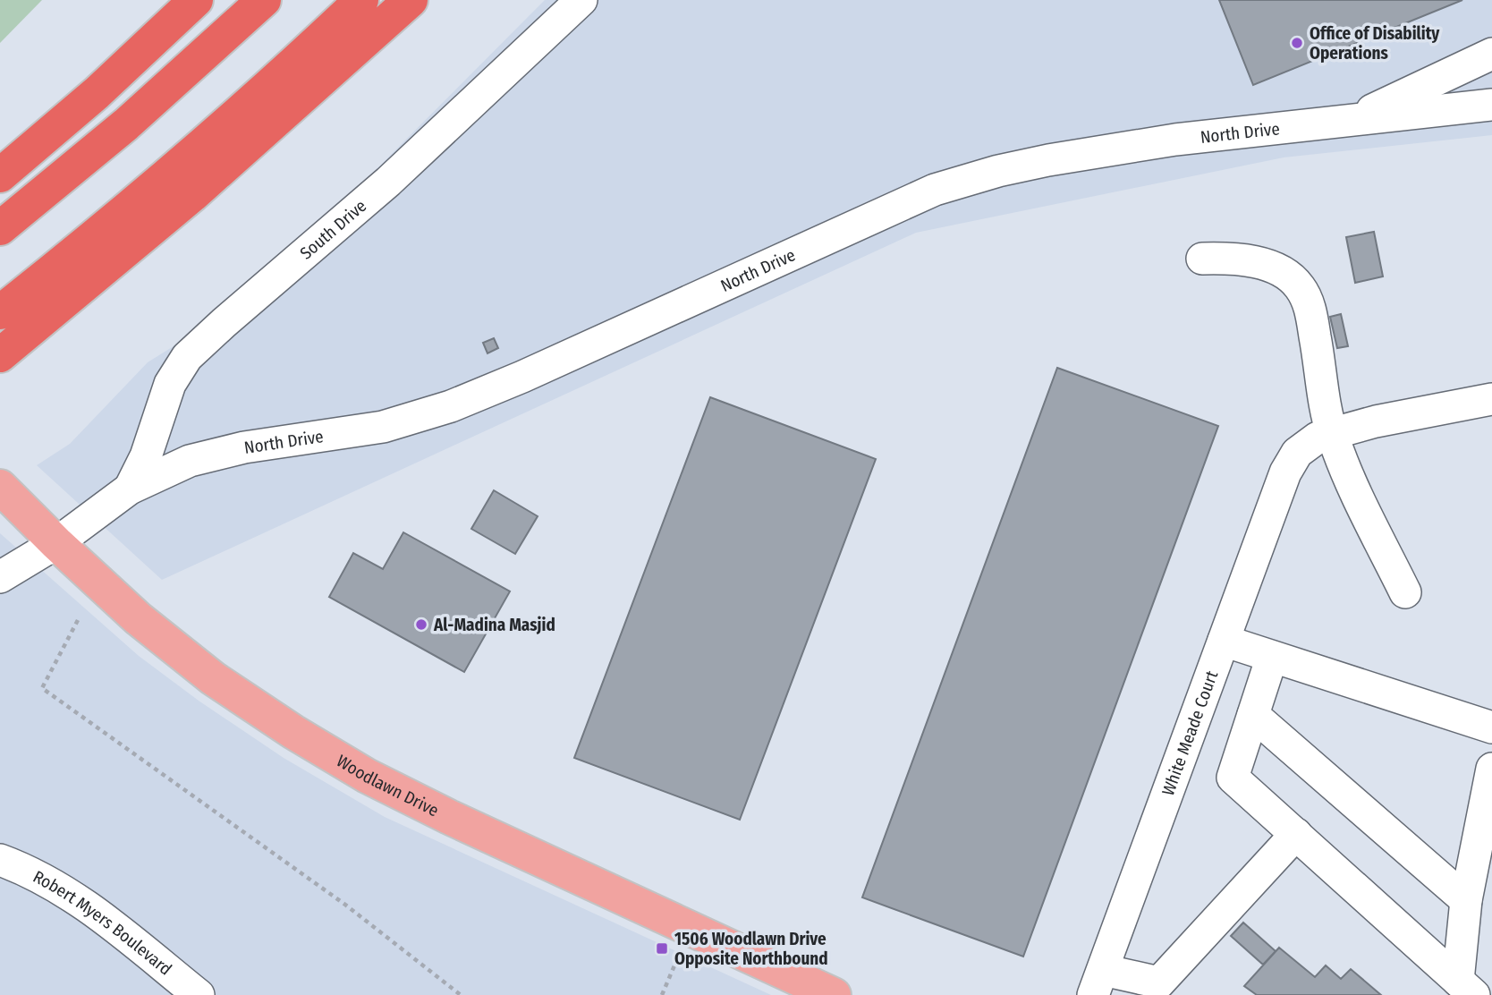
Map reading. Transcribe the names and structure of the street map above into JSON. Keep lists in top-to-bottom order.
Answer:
{
  "streets": {
    "main road": ["Woodlawn Drive"],
    "street": [
      "North Drive",
      "South Drive",
      "White Meade Court",
      "Robert Myers Boulevard"
    ]
  },
  "crossings": [
    ["North Drive", "South Drive"],
    ["North Drive", "Woodlawn Drive"]
  ],
  "places": {
    "other": ["Office of Disability Operations", "Al-Madina Masjid"],
    "transit": ["1506 Woodlawn Drive Opposite Northbound"]
  }
}
